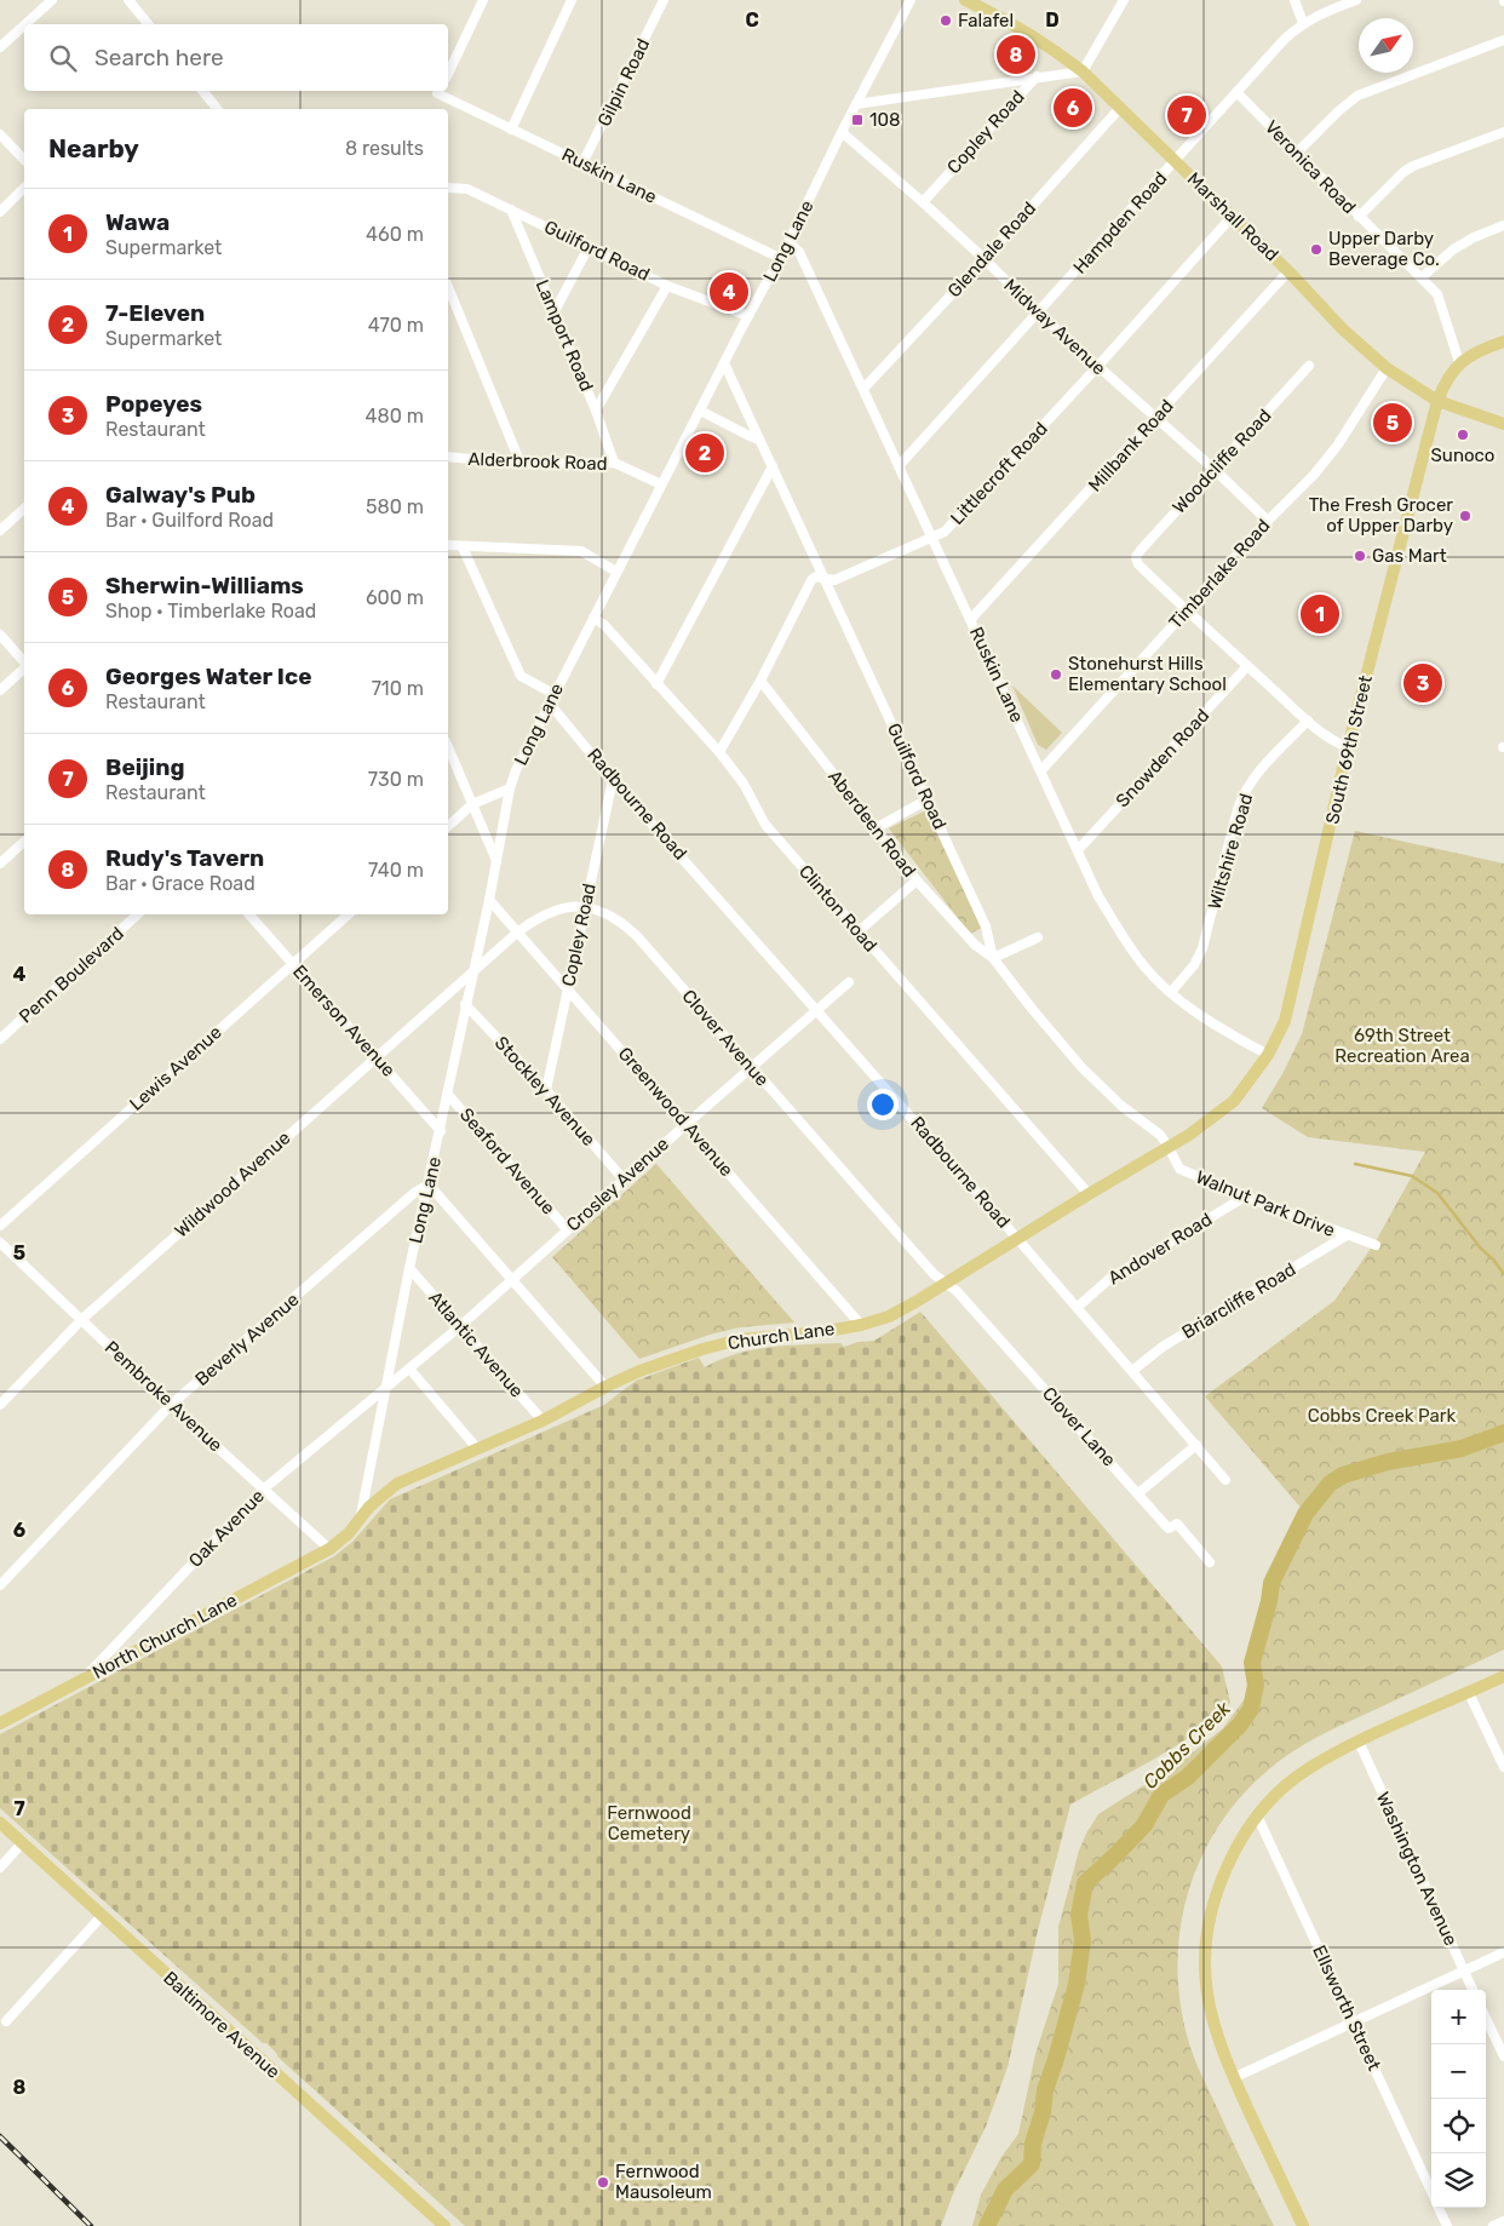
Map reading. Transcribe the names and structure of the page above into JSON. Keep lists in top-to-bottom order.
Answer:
{
  "streets": {
    "main road": [
      "Marshall Road",
      "South 69th Street",
      "Church Lane",
      "North Church Lane",
      "Baltimore Avenue"
    ],
    "street": [
      "Gilpin Road",
      "Copley Road",
      "Veronica Road",
      "Ruskin Lane",
      "Hampden Road",
      "Long Lane",
      "Glendale Road",
      "Guilford Road",
      "Midway Avenue",
      "Lamport Road",
      "Millbank Road",
      "Alderbrook Road",
      "Woodcliffe Road",
      "Littlecroft Road",
      "Timberlake Road",
      "Snowden Road",
      "Radbourne Road",
      "Aberdeen Road",
      "Wiltshire Road",
      "Clinton Road",
      "Penn Boulevard",
      "Emerson Avenue",
      "Clover Avenue",
      "Lewis Avenue",
      "Stockley Avenue",
      "Greenwood Avenue",
      "Seaford Avenue",
      "Wildwood Avenue",
      "Crosley Avenue",
      "Walnut Park Drive",
      "Andover Road",
      "Briarcliffe Road",
      "Beverly Avenue",
      "Atlantic Avenue",
      "Pembroke Avenue",
      "Clover Lane",
      "Oak Avenue",
      "Washington Avenue",
      "Ellsworth Street"
    ]
  },
  "crossings": [
    ["Gilpin Road", "Ruskin Lane"],
    ["Copley Road", "Marshall Road"],
    ["Copley Road", "Midway Avenue"],
    ["Copley Road", "Radbourne Road"],
    ["Copley Road", "Clover Avenue"],
    ["Copley Road", "Stockley Avenue"],
    ["Copley Road", "Greenwood Avenue"],
    ["Veronica Road", "Hampden Road"],
    ["Veronica Road", "South 69th Street"],
    ["Ruskin Lane", "Hampden Road"],
    ["Ruskin Lane", "Long Lane"],
    ["Ruskin Lane", "Glendale Road"],
    ["Ruskin Lane", "Millbank Road"],
    ["Ruskin Lane", "Littlecroft Road"],
    ["Ruskin Lane", "Timberlake Road"],
    ["Ruskin Lane", "South 69th Street"],
    ["Ruskin Lane", "Snowden Road"],
    ["Ruskin Lane", "Wiltshire Road"],
    ["Marshall Road", "Hampden Road"],
    ["Marshall Road", "Glendale Road"],
    ["Marshall Road", "Millbank Road"],
    ["Marshall Road", "Littlecroft Road"],
    ["Marshall Road", "Timberlake Road"],
    ["Marshall Road", "South 69th Street"],
    ["Hampden Road", "Midway Avenue"],
    ["Long Lane", "Guilford Road"],
    ["Long Lane", "Midway Avenue"],
    ["Long Lane", "Alderbrook Road"],
    ["Long Lane", "Radbourne Road"],
    ["Long Lane", "Clinton Road"],
    ["Long Lane", "Emerson Avenue"],
    ["Long Lane", "Stockley Avenue"],
    ["Long Lane", "Greenwood Avenue"],
    ["Long Lane", "Seaford Avenue"],
    ["Long Lane", "Wildwood Avenue"],
    ["Long Lane", "Crosley Avenue"],
    ["Long Lane", "Church Lane"],
    ["Long Lane", "Beverly Avenue"],
    ["Long Lane", "Atlantic Avenue"],
    ["Long Lane", "Oak Avenue"],
    ["Glendale Road", "Midway Avenue"],
    ["Guilford Road", "Lamport Road"],
    ["Guilford Road", "Littlecroft Road"],
    ["Guilford Road", "South 69th Street"],
    ["Guilford Road", "Aberdeen Road"],
    ["Guilford Road", "Walnut Park Drive"],
    ["Guilford Road", "Church Lane"],
    ["Midway Avenue", "Millbank Road"],
    ["Midway Avenue", "Woodcliffe Road"],
    ["Midway Avenue", "Littlecroft Road"],
    ["Midway Avenue", "Timberlake Road"],
    ["Lamport Road", "Alderbrook Road"],
    ["Woodcliffe Road", "Timberlake Road"],
    ["South 69th Street", "Walnut Park Drive"],
    ["South 69th Street", "Church Lane"],
    ["Radbourne Road", "Crosley Avenue"],
    ["Radbourne Road", "Andover Road"],
    ["Radbourne Road", "Briarcliffe Road"],
    ["Radbourne Road", "Church Lane"],
    ["Clinton Road", "Church Lane"],
    ["Emerson Avenue", "Lewis Avenue"],
    ["Emerson Avenue", "Wildwood Avenue"],
    ["Clover Avenue", "Crosley Avenue"],
    ["Clover Avenue", "Church Lane"],
    ["Clover Avenue", "Clover Lane"],
    ["Stockley Avenue", "Crosley Avenue"],
    ["Greenwood Avenue", "Crosley Avenue"],
    ["Greenwood Avenue", "Church Lane"],
    ["Seaford Avenue", "Crosley Avenue"],
    ["Wildwood Avenue", "Pembroke Avenue"],
    ["Crosley Avenue", "Atlantic Avenue"],
    ["Crosley Avenue", "Oak Avenue"],
    ["Walnut Park Drive", "Andover Road"],
    ["Walnut Park Drive", "Briarcliffe Road"],
    ["Walnut Park Drive", "Church Lane"],
    ["Church Lane", "Atlantic Avenue"],
    ["Church Lane", "Pembroke Avenue"],
    ["Church Lane", "Clover Lane"],
    ["Church Lane", "North Church Lane"],
    ["Beverly Avenue", "Pembroke Avenue"],
    ["Pembroke Avenue", "Oak Avenue"],
    ["Pembroke Avenue", "North Church Lane"],
    ["Oak Avenue", "North Church Lane"]
  ],
  "water": ["Cobbs Creek"],
  "parks": ["69th Street Recreation Area", "Cobbs Creek Park", "Fernwood Cemetery"],
  "places": {
    "other": [
      "Falafel",
      "Upper Darby Beverage Co.",
      "Sunoco",
      "The Fresh Grocer of Upper Darby",
      "Gas Mart",
      "Stonehurst Hills Elementary School",
      "Fernwood Mausoleum"
    ],
    "transit": ["108"]
  },
  "north": "top right",
  "page": {
    "search": "Search here",
    "pins": [
      "8",
      "6",
      "7",
      "4",
      "5",
      "2",
      "1",
      "3"
    ],
    "heading": ["Nearby", "8 results"],
    "list": [
      {
        "mark": "1",
        "name": "Wawa",
        "note": "Supermarket",
        "value": "460 m"
      },
      {
        "mark": "2",
        "name": "7-Eleven",
        "note": "Supermarket",
        "value": "470 m"
      },
      {
        "mark": "3",
        "name": "Popeyes",
        "note": "Restaurant",
        "value": "480 m"
      },
      {
        "mark": "4",
        "name": "Galway's Pub",
        "note": "Bar · Guilford Road",
        "value": "580 m"
      },
      {
        "mark": "5",
        "name": "Sherwin-Williams",
        "note": "Shop · Timberlake Road",
        "value": "600 m"
      },
      {
        "mark": "6",
        "name": "Georges Water Ice",
        "note": "Restaurant",
        "value": "710 m"
      },
      {
        "mark": "7",
        "name": "Beijing",
        "note": "Restaurant",
        "value": "730 m"
      },
      {
        "mark": "8",
        "name": "Rudy's Tavern",
        "note": "Bar · Grace Road",
        "value": "740 m"
      }
    ],
    "map_buttons": ["+", "−"]
  },
  "grid": {
    "columns": ["C", "D"],
    "rows": [
      "4",
      "5",
      "6",
      "7",
      "8"
    ]
  }
}
